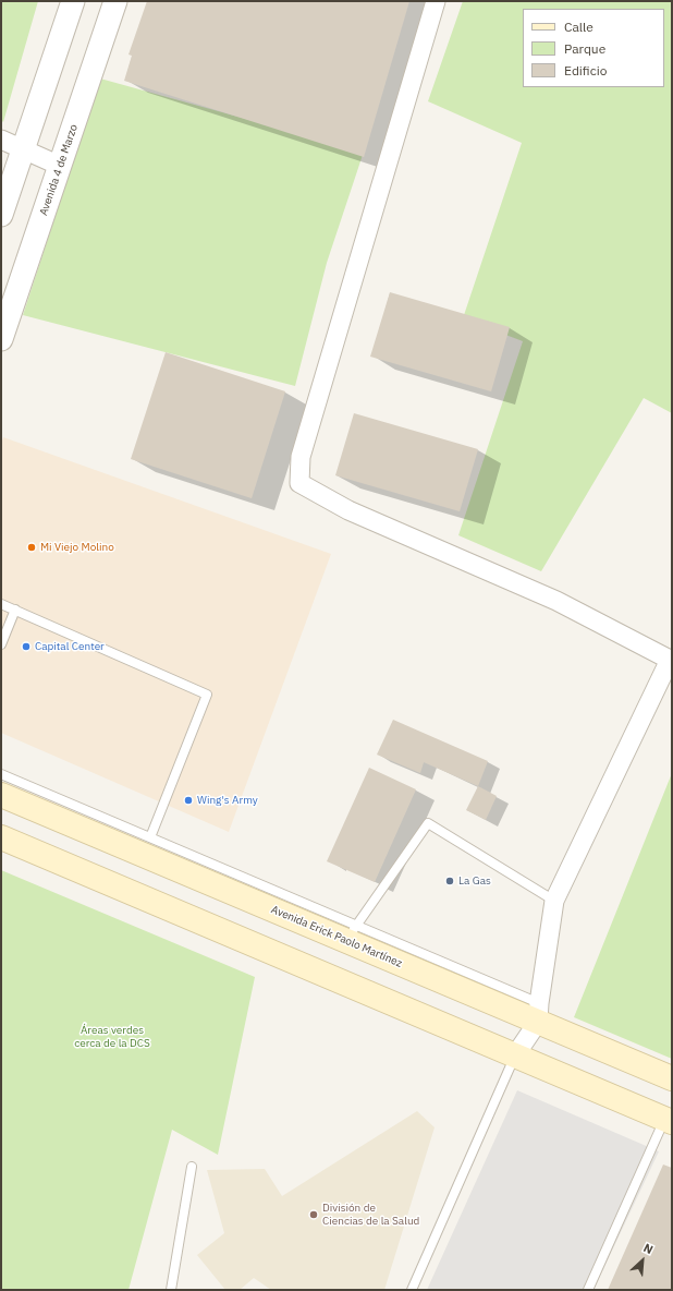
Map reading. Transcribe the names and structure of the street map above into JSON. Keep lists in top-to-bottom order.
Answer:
{
  "streets": {
    "main road": ["Avenida Erick Paolo Martínez"],
    "street": ["Avenida 4 de Marzo"]
  },
  "parks": ["Áreas verdes cerca de la DCS"],
  "places": [
    "Mi Viejo Molino",
    "Capital Center",
    "Wing's Army",
    "La Gas",
    "División de Ciencias de la Salud"
  ],
  "legend": ["Calle", "Parque", "Edificio"],
  "north": "top right"
}
